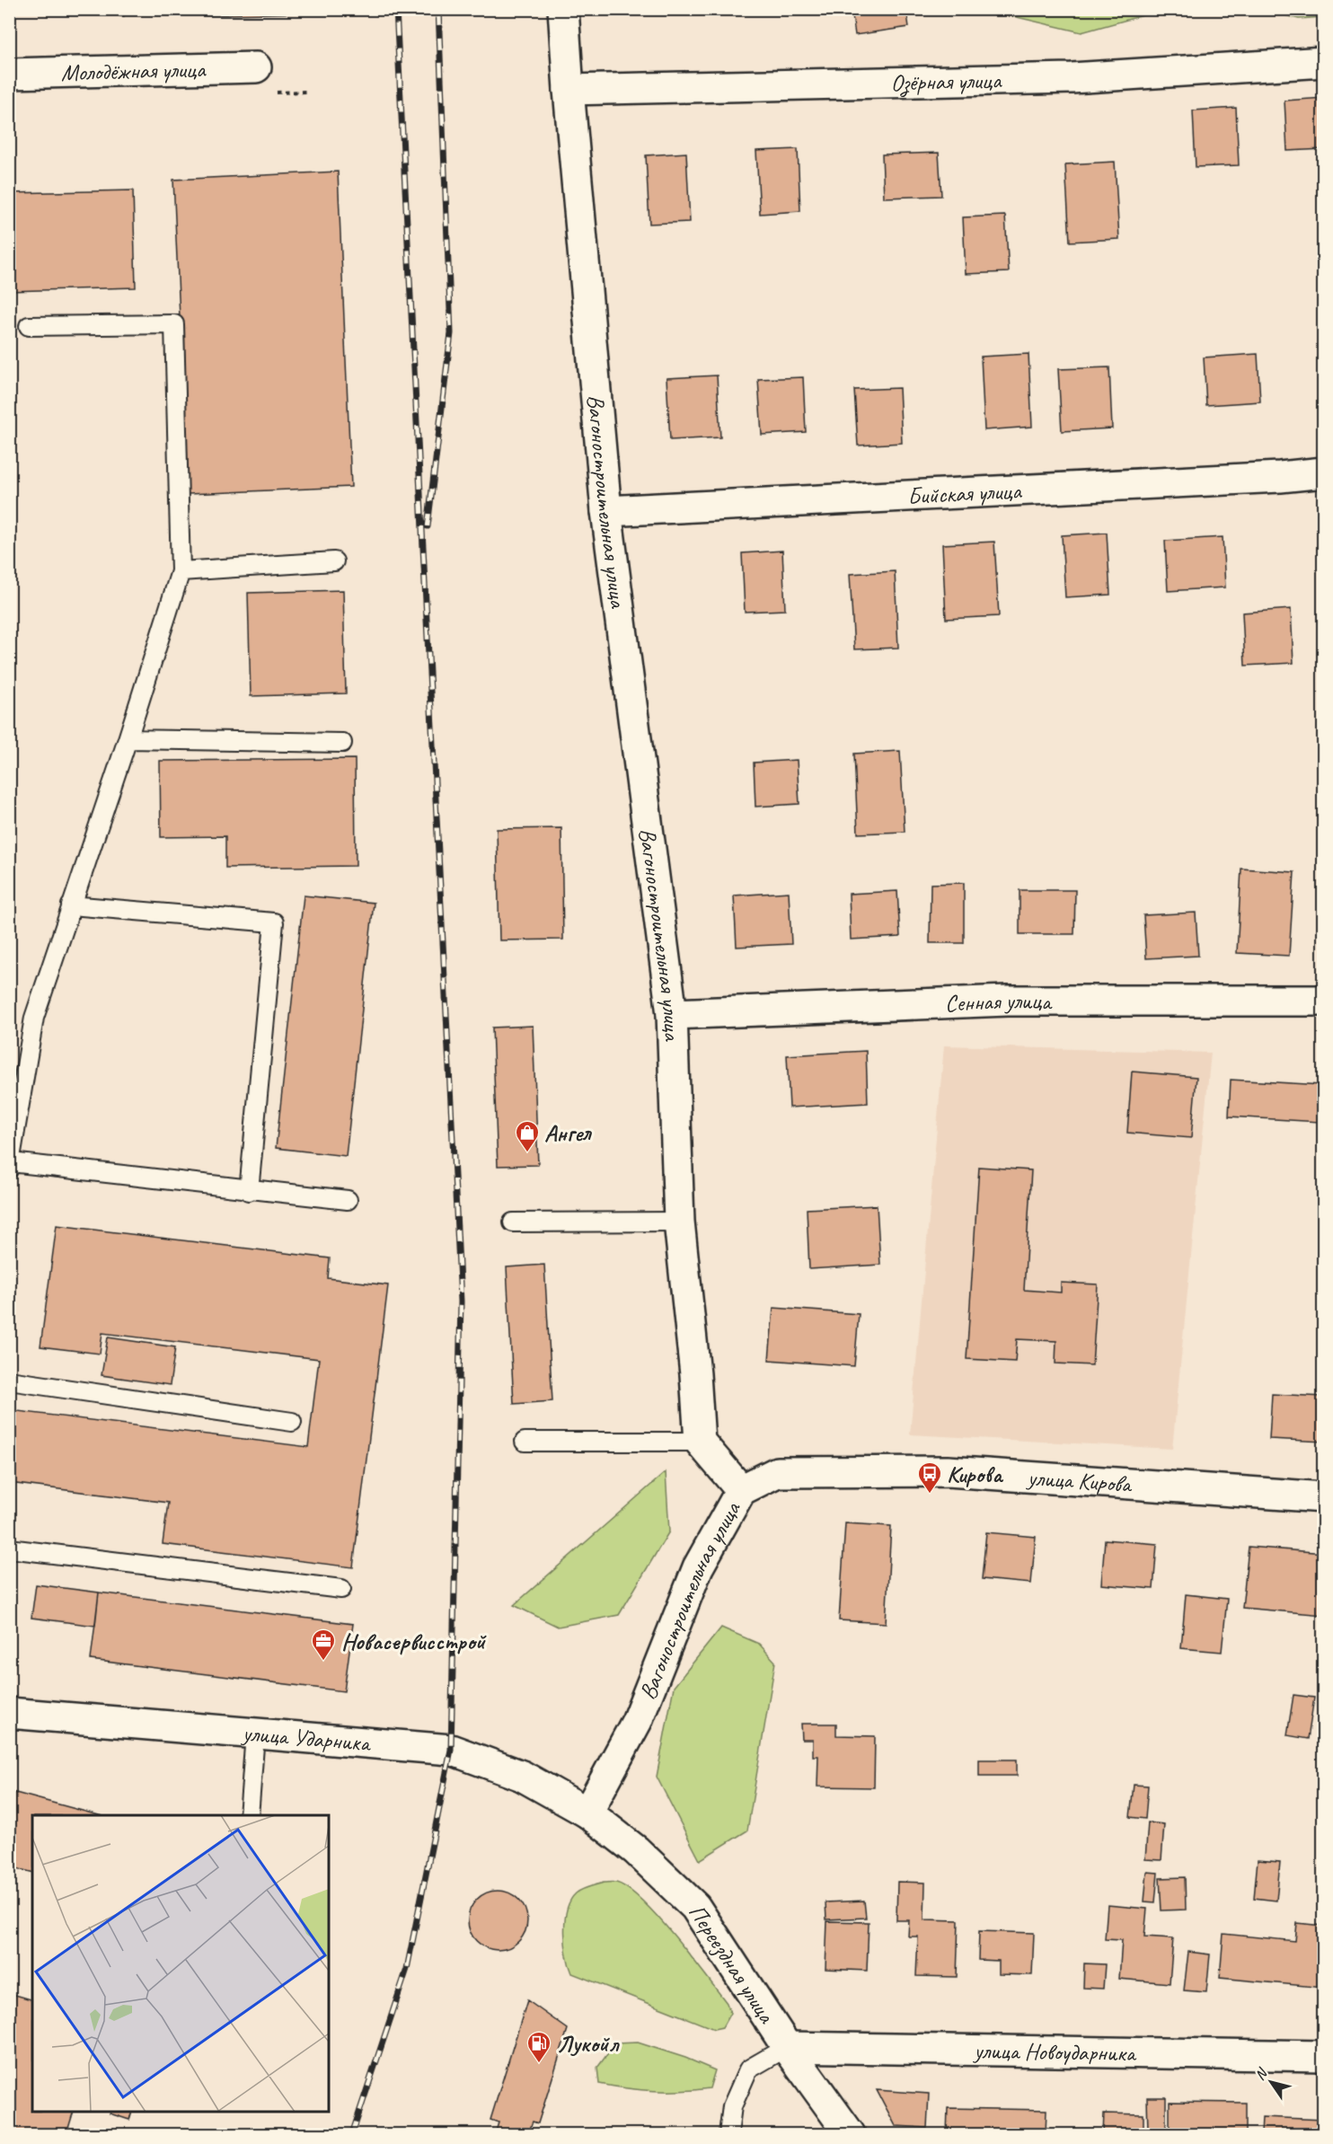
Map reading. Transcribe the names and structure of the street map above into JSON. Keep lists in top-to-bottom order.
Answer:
{
  "streets": {
    "street": [
      "Молодёжная улица",
      "Озёрная улица",
      "Бийская улица",
      "Вагоностроительная улица",
      "Сенная улица",
      "улица Кирова",
      "улица Ударника",
      "Переездная улица",
      "улица Новоударника"
    ]
  },
  "crossings": [
    ["Озёрная улица", "Вагоностроительная улица"],
    ["Бийская улица", "Вагоностроительная улица"],
    ["Вагоностроительная улица", "Сенная улица"],
    ["Вагоностроительная улица", "улица Кирова"],
    ["Вагоностроительная улица", "улица Ударника"],
    ["Вагоностроительная улица", "Переездная улица"],
    ["улица Ударника", "Переездная улица"],
    ["Переездная улица", "улица Новоударника"]
  ],
  "places": {
    "shop": ["Ангел"],
    "bus stop": ["Кирова"],
    "office": ["Новасервисстрой"],
    "fuel station": ["Лукойл"]
  },
  "north": "top left"
}
